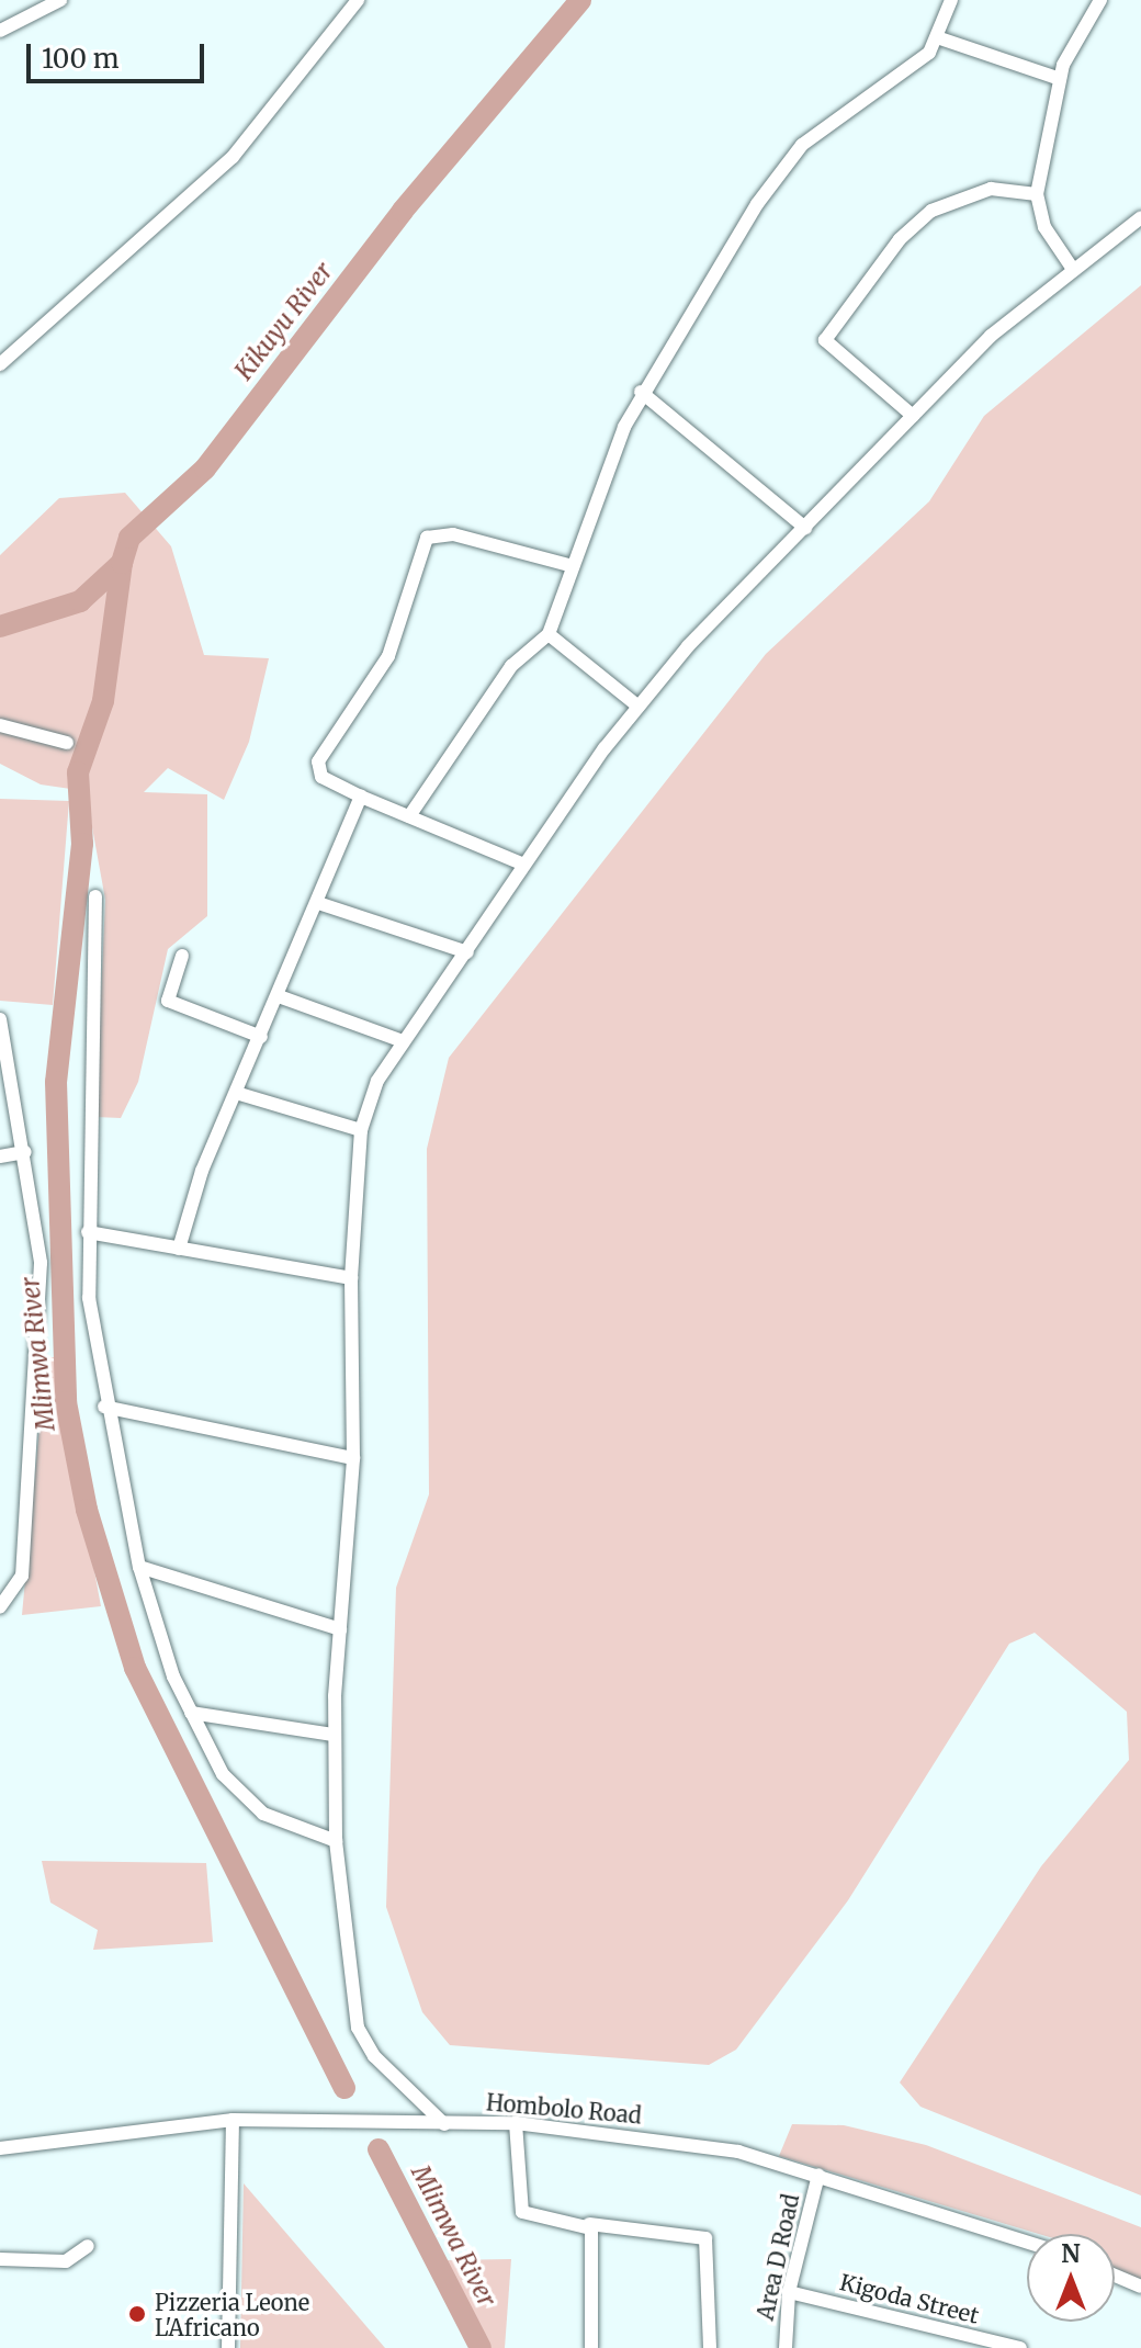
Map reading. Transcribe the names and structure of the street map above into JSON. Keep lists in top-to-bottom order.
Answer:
{
  "streets": {
    "street": ["Hombolo Road", "Area D Road", "Kigoda Street"]
  },
  "crossings": [
    ["Hombolo Road", "Area D Road"],
    ["Area D Road", "Kigoda Street"]
  ],
  "water": ["Kikuyu River", "Mlimwa River"],
  "places": ["Pizzeria Leone L'Africano"],
  "scale_bar": "100 m",
  "north": "top"
}
